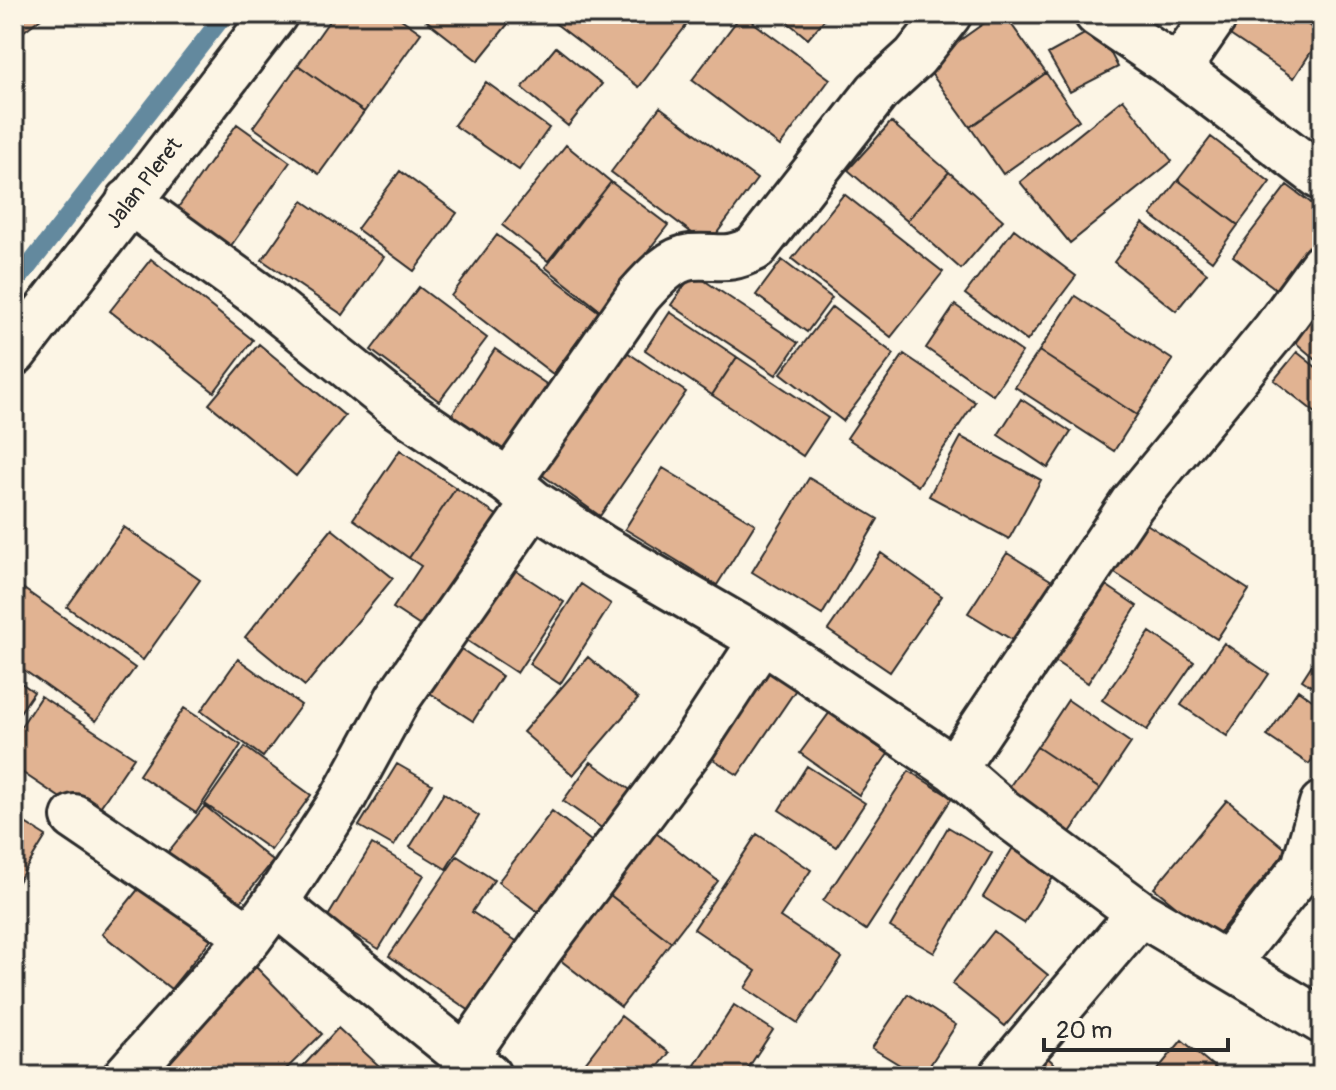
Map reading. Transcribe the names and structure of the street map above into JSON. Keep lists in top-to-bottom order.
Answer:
{
  "streets": {
    "street": ["Jalan Pleret"]
  },
  "scale_bar": "20 m"
}
